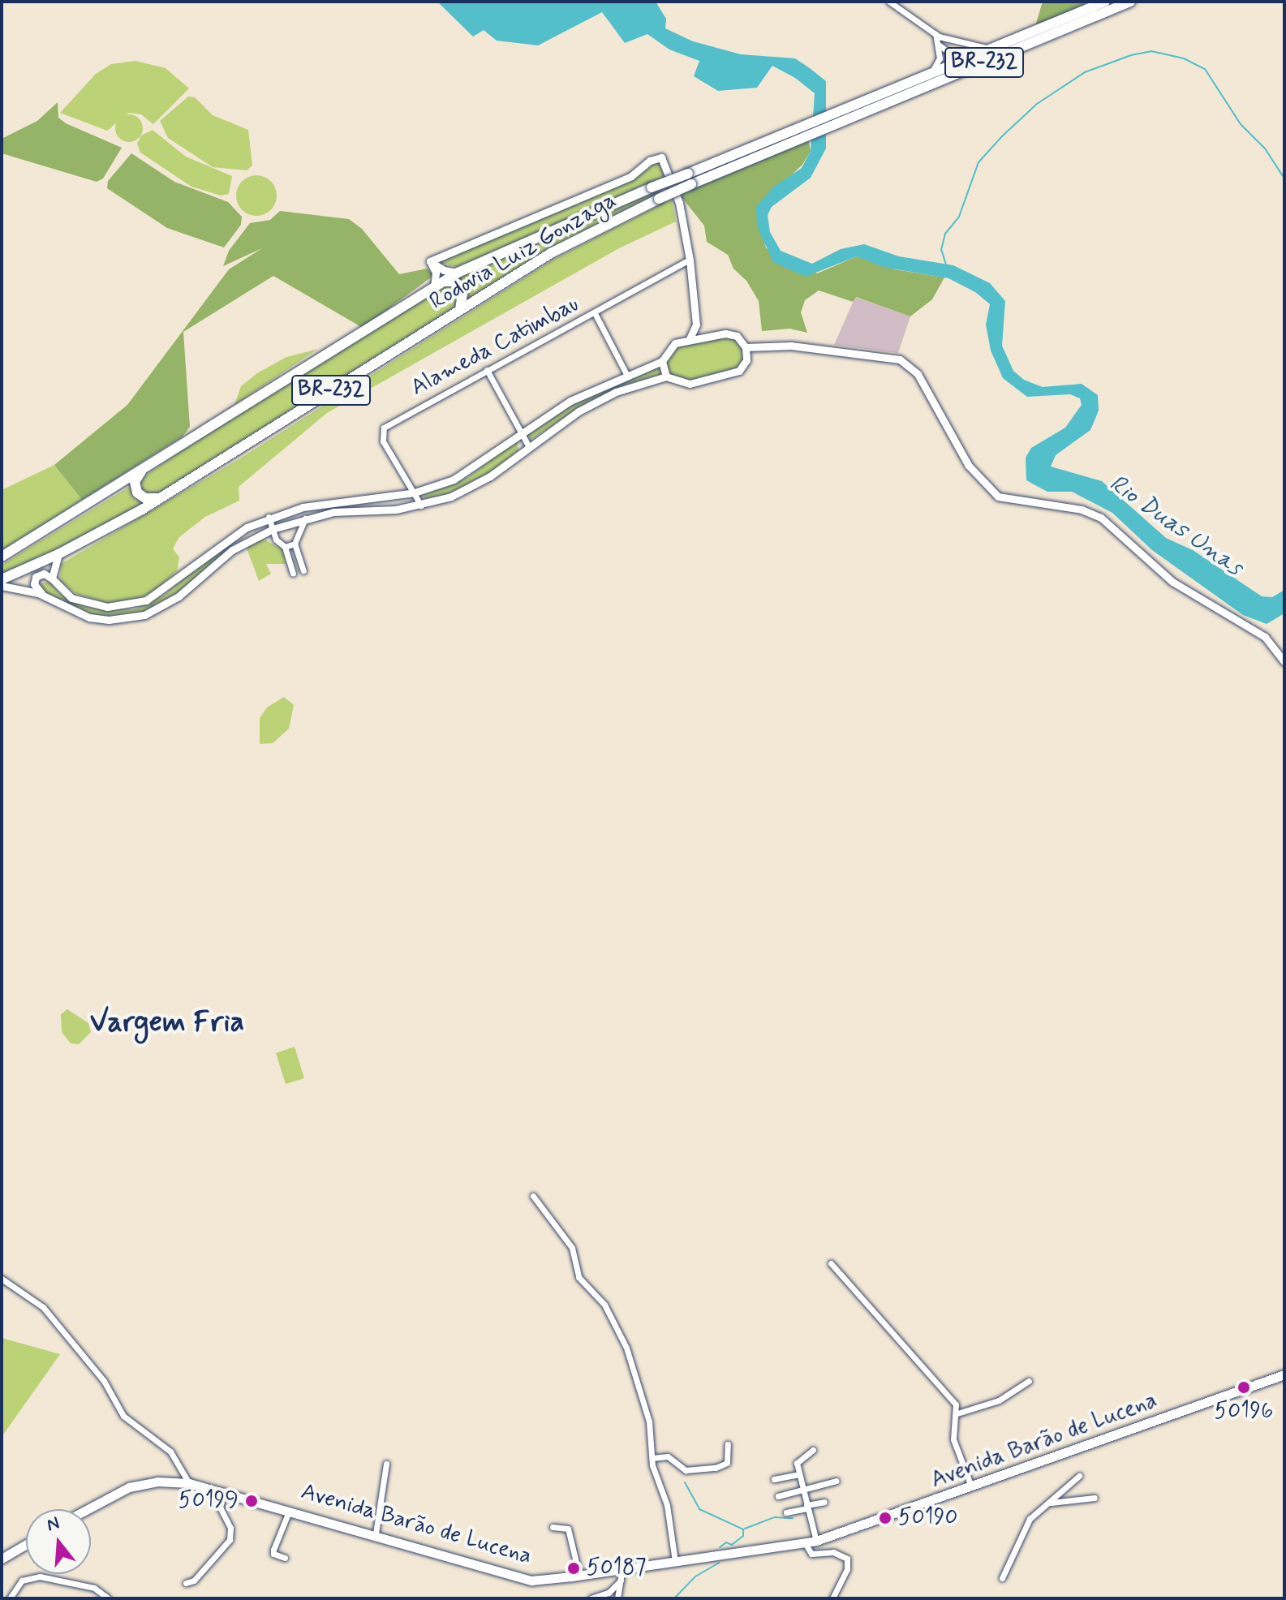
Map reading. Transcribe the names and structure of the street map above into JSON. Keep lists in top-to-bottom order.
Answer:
{
  "streets": {
    "highway": ["BR-232", "Rodovia Luiz Gonzaga"],
    "main road": ["Avenida Barão de Lucena"],
    "street": ["Alameda Catimbau"]
  },
  "districts": ["Vargem Fria"],
  "water": ["Rio Duas Unas"],
  "places": [
    "50196",
    "50199",
    "50190",
    "50187"
  ],
  "north": "top"
}
